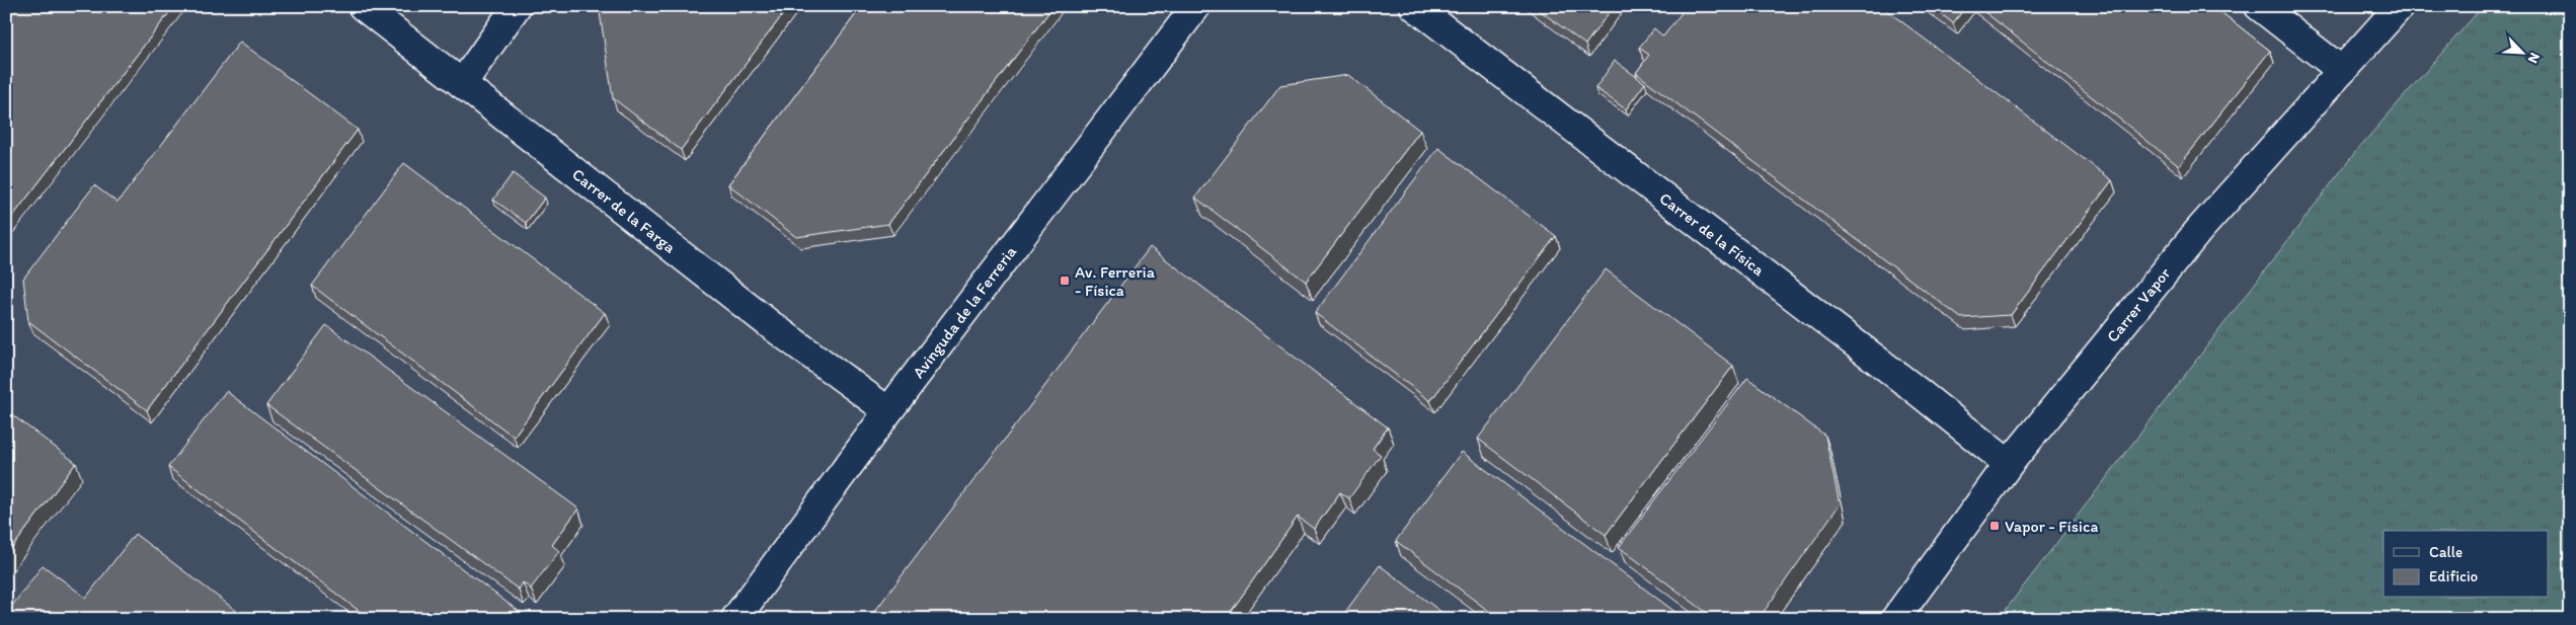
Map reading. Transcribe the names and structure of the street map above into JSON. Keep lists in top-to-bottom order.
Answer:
{
  "streets": {
    "street": [
      "Carrer de la Farga",
      "Carrer de la Física",
      "Carrer Vapor",
      "Avinguda de la Ferreria"
    ]
  },
  "crossings": [
    ["Carrer de la Farga", "Avinguda de la Ferreria"],
    ["Carrer de la Física", "Carrer Vapor"]
  ],
  "places": {
    "transit": ["Av. Ferreria - Física", "Vapor - Física"]
  },
  "legend": ["Calle", "Edificio"],
  "north": "bottom right"
}
